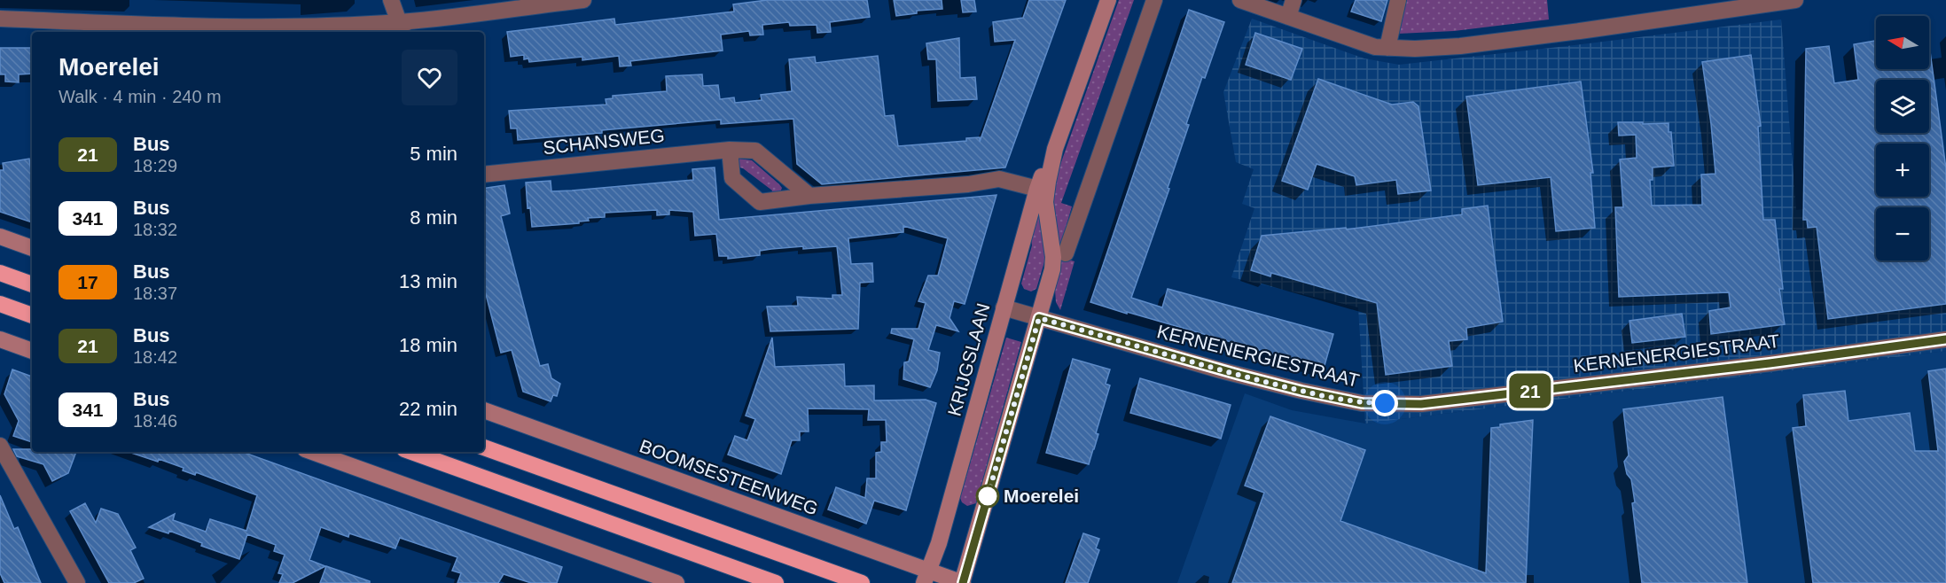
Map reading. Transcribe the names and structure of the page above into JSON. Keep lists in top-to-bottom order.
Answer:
{
  "streets": {
    "street": [
      "SCHANSWEG",
      "KERNENERGIESTRAAT",
      "KRIJGSLAAN",
      "BOOMSESTEENWEG"
    ]
  },
  "crossings": [
    ["KERNENERGIESTRAAT", "KRIJGSLAAN"],
    ["KRIJGSLAAN", "BOOMSESTEENWEG"]
  ],
  "places": ["Moerelei"],
  "lines": ["bus line 21"],
  "north": "left",
  "page": {
    "on_map": "21",
    "map_buttons": ["+", "−"],
    "heading": ["Moerelei", "Walk · 4 min · 240 m"],
    "list": [
      {
        "mark": "21",
        "name": "Bus",
        "note": "18:29",
        "value": "5 min"
      },
      {
        "mark": "341",
        "name": "Bus",
        "note": "18:32",
        "value": "8 min"
      },
      {
        "mark": "17",
        "name": "Bus",
        "note": "18:37",
        "value": "13 min"
      },
      {
        "mark": "21",
        "name": "Bus",
        "note": "18:42",
        "value": "18 min"
      },
      {
        "mark": "341",
        "name": "Bus",
        "note": "18:46",
        "value": "22 min"
      }
    ]
  }
}
